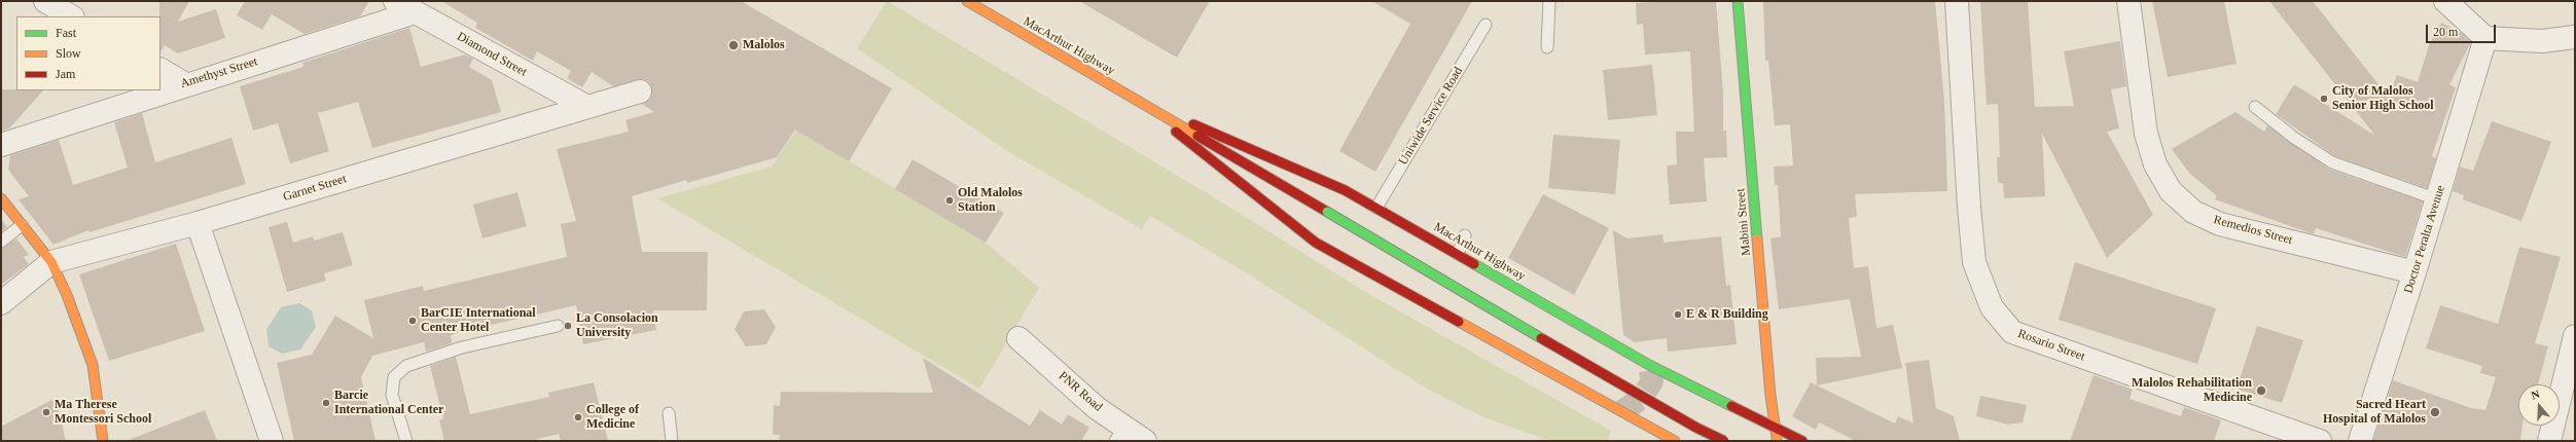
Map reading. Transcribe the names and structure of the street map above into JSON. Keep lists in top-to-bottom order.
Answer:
{
  "streets": {
    "main road": ["MacArthur Highway", "Mabini Street"],
    "street": [
      "Diamond Street",
      "Amethyst Street",
      "Garnet Street",
      "Remedios Street",
      "Doctor Peralta Avenue",
      "Rosario Street",
      "PNR Road"
    ],
    "lane": ["Uniwide Service Road"]
  },
  "crossings": [
    ["MacArthur Highway", "Uniwide Service Road"],
    ["MacArthur Highway", "Mabini Street"],
    ["Diamond Street", "Amethyst Street"],
    ["Diamond Street", "Garnet Street"],
    ["Remedios Street", "Doctor Peralta Avenue"]
  ],
  "places": [
    "Malolos",
    "City of Malolos Senior High School",
    "Old Malolos Station",
    "E & R Building",
    "BarCIE International Center Hotel",
    "La Consolacion University",
    "Malolos Rehabilitation Medicine",
    "Barcie International Center",
    "Ma Therese Montessori School",
    "Sacred Heart Hospital of Malolos",
    "College of Medicine"
  ],
  "legend": ["Fast", "Slow", "Jam"],
  "scale_bar": "20 m",
  "north": "top"
}
